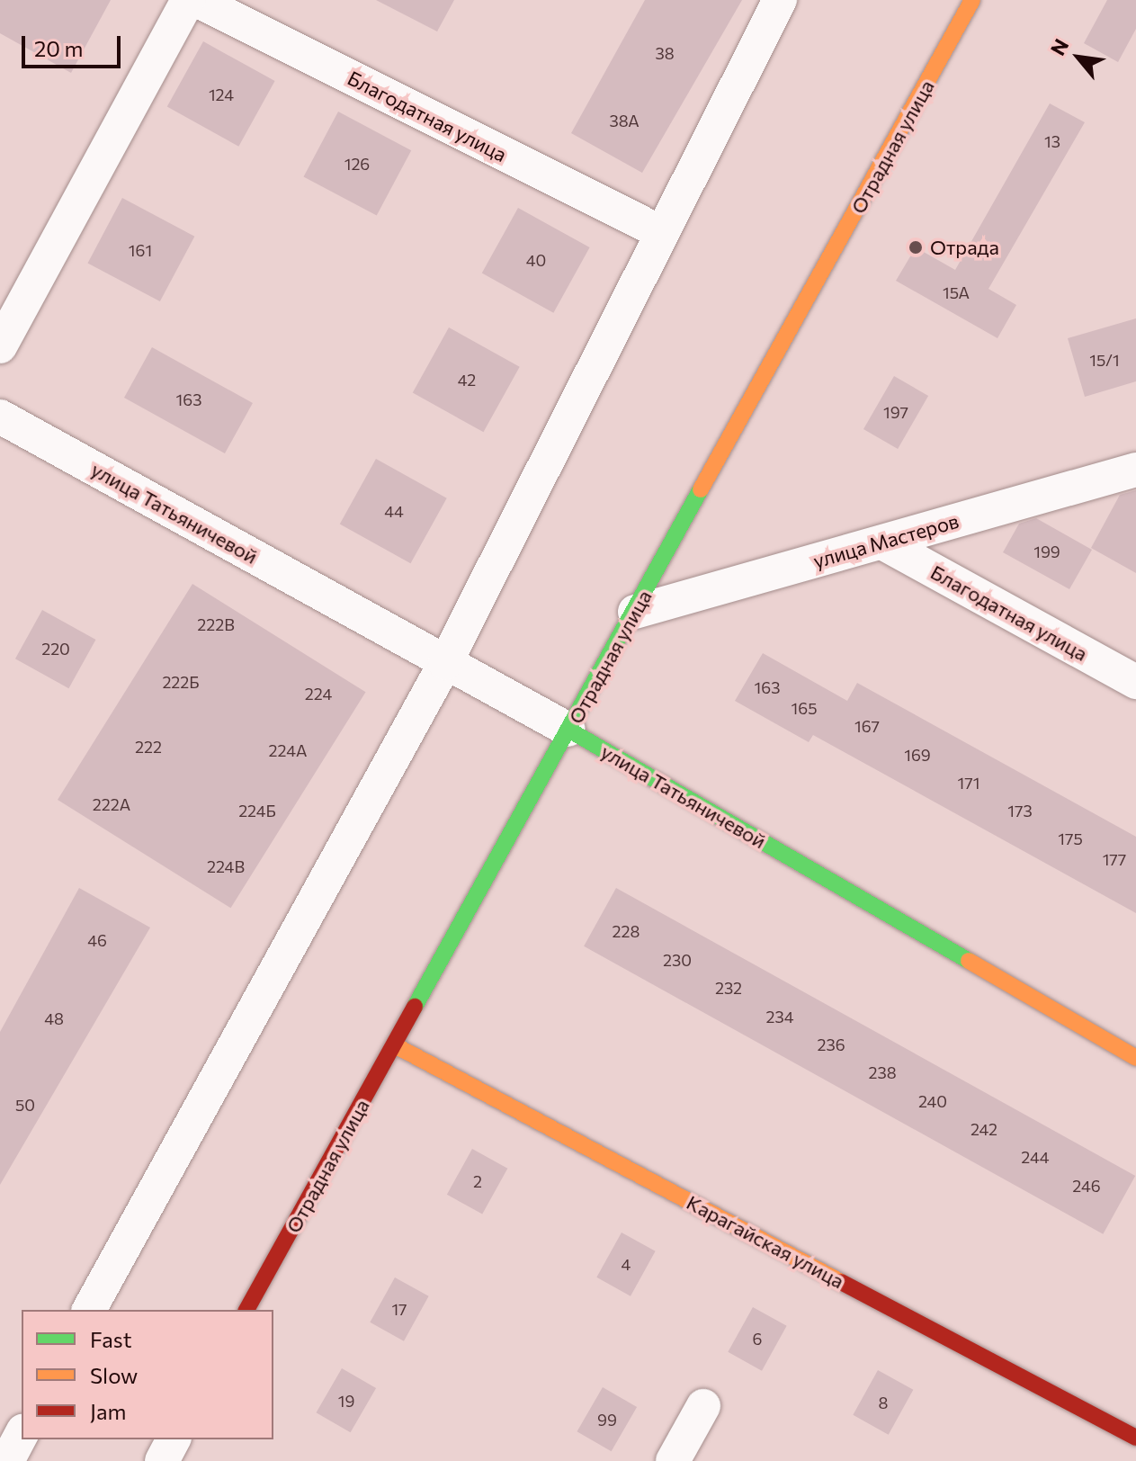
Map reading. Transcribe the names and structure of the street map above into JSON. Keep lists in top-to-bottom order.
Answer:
{
  "streets": {
    "street": [
      "Благодатная улица",
      "Отрадная улица",
      "улица Татьяничевой",
      "улица Мастеров",
      "Карагайская улица"
    ]
  },
  "crossings": [
    ["Благодатная улица", "улица Мастеров"],
    ["Отрадная улица", "улица Татьяничевой"],
    ["Отрадная улица", "улица Мастеров"],
    ["Отрадная улица", "Карагайская улица"]
  ],
  "places": ["Отрада"],
  "house_numbers": [
    "38",
    "124",
    "38А",
    "13",
    "126",
    "161",
    "40",
    "15А",
    "15/1",
    "42",
    "163",
    "197",
    "44",
    "199",
    "222В",
    "220",
    "222Б",
    "163",
    "224",
    "165",
    "167",
    "222",
    "224А",
    "169",
    "171",
    "222А",
    "224Б",
    "173",
    "175",
    "177",
    "224В",
    "228",
    "46",
    "230",
    "232",
    "234",
    "48",
    "236",
    "238",
    "240",
    "50",
    "242",
    "244",
    "2",
    "246",
    "4",
    "17",
    "6",
    "19",
    "8",
    "99"
  ],
  "legend": ["Fast", "Slow", "Jam"],
  "scale_bar": "20 m",
  "north": "top left"
}
